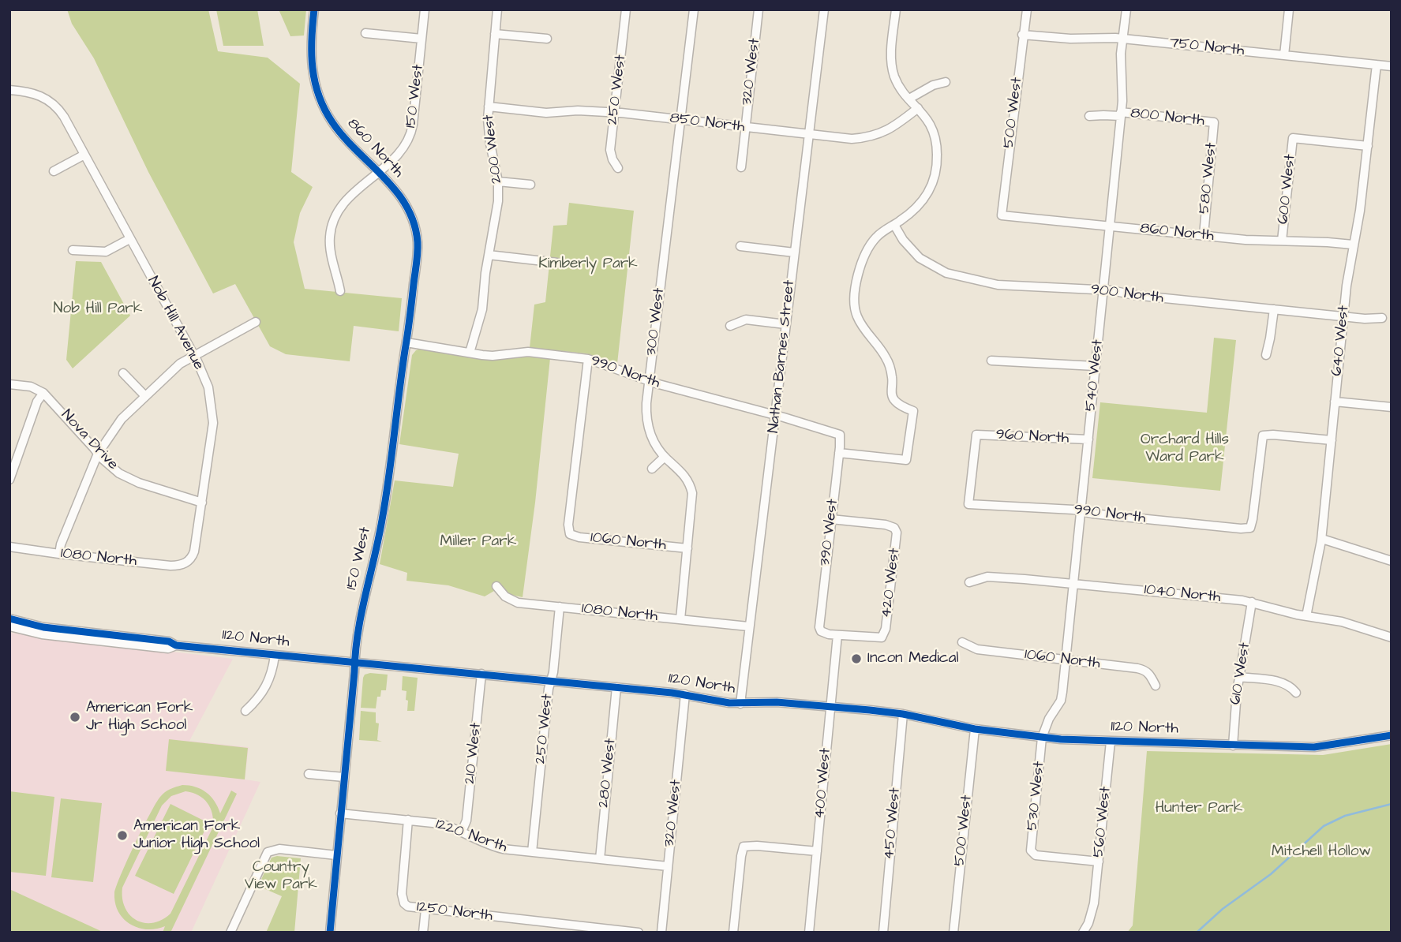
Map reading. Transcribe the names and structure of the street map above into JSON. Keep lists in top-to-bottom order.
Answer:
{
  "streets": {
    "street": [
      "750 North",
      "320 West",
      "250 West",
      "150 West",
      "500 West",
      "800 North",
      "850 North",
      "860 North",
      "200 West",
      "580 West",
      "600 West",
      "900 North",
      "300 West",
      "Nob Hill Avenue",
      "640 West",
      "Nathan Barnes Street",
      "990 North",
      "540 West",
      "960 North",
      "Nova Drive",
      "390 West",
      "1060 North",
      "1080 North",
      "420 West",
      "1040 North",
      "1120 North",
      "610 West",
      "210 West",
      "280 West",
      "400 West",
      "530 West",
      "560 West",
      "450 West",
      "1220 North",
      "1250 North"
    ]
  },
  "crossings": [
    ["750 North", "500 West"],
    ["750 North", "640 West"],
    ["750 North", "540 West"],
    ["320 West", "850 North"],
    ["320 West", "1120 North"],
    ["320 West", "1220 North"],
    ["250 West", "850 North"],
    ["250 West", "1080 North"],
    ["250 West", "1120 North"],
    ["250 West", "1220 North"],
    ["150 West", "860 North"],
    ["150 West", "990 North"],
    ["150 West", "1120 North"],
    ["150 West", "1220 North"],
    ["500 West", "860 North"],
    ["500 West", "1120 North"],
    ["800 North", "580 West"],
    ["800 North", "540 West"],
    ["850 North", "200 West"],
    ["850 North", "300 West"],
    ["850 North", "Nathan Barnes Street"],
    ["860 North", "580 West"],
    ["860 North", "600 West"],
    ["860 North", "640 West"],
    ["860 North", "540 West"],
    ["200 West", "990 North"],
    ["600 West", "640 West"],
    ["900 North", "640 West"],
    ["900 North", "540 West"],
    ["300 West", "990 North"],
    ["300 West", "1060 North"],
    ["300 West", "1080 North"],
    ["Nob Hill Avenue", "Nova Drive"],
    ["Nob Hill Avenue", "1080 North"],
    ["640 West", "990 North"],
    ["640 West", "1040 North"],
    ["Nathan Barnes Street", "990 North"],
    ["Nathan Barnes Street", "1080 North"],
    ["Nathan Barnes Street", "1120 North"],
    ["990 North", "540 West"],
    ["990 North", "960 North"],
    ["990 North", "390 West"],
    ["990 North", "1060 North"],
    ["540 West", "960 North"],
    ["540 West", "1060 North"],
    ["540 West", "1040 North"],
    ["540 West", "1120 North"],
    ["540 West", "530 West"],
    ["390 West", "420 West"],
    ["390 West", "400 West"],
    ["420 West", "400 West"],
    ["1040 North", "610 West"],
    ["1120 North", "610 West"],
    ["1120 North", "210 West"],
    ["1120 North", "280 West"],
    ["1120 North", "400 West"],
    ["1120 North", "530 West"],
    ["1120 North", "560 West"],
    ["1120 North", "450 West"],
    ["210 West", "1220 North"],
    ["280 West", "1220 North"],
    ["530 West", "560 West"],
    ["1220 North", "1250 North"]
  ],
  "parks": [
    "Kimberly Park",
    "Nob Hill Park",
    "Orchard Hills Ward Park",
    "Miller Park",
    "Hunter Park",
    "Mitchell Hollow",
    "Country View Park"
  ],
  "places": ["Incon Medical", "American Fork Jr High School", "American Fork Junior High School"]
}
